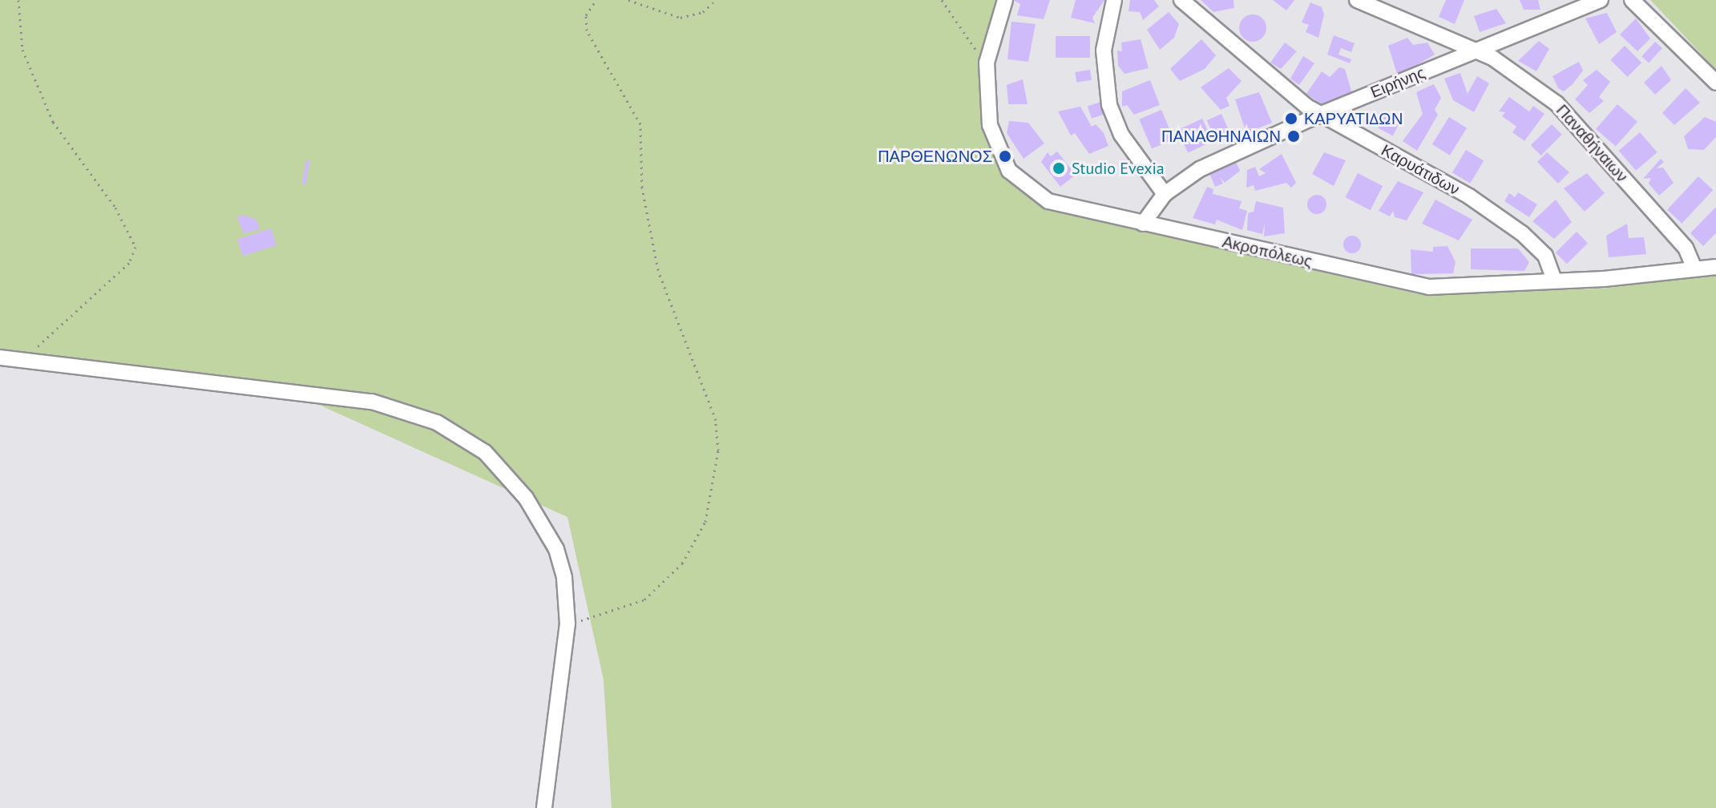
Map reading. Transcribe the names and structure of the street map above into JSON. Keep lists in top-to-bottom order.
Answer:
{
  "streets": {
    "street": [
      "Ειρήνης",
      "Παναθήναιων",
      "Καρυάτιδων",
      "Ακροπόλεως"
    ]
  },
  "crossings": [
    ["Ειρήνης", "Παναθήναιων"],
    ["Ειρήνης", "Καρυάτιδων"],
    ["Ειρήνης", "Ακροπόλεως"],
    ["Παναθήναιων", "Ακροπόλεως"],
    ["Καρυάτιδων", "Ακροπόλεως"]
  ],
  "places": [
    "ΚΑΡΥΑΤΙΔΩΝ",
    "ΠΑΝΑΘΗΝΑΙΩΝ",
    "ΠΑΡΘΕΝΩΝΟΣ",
    "Studio Evexia"
  ]
}
